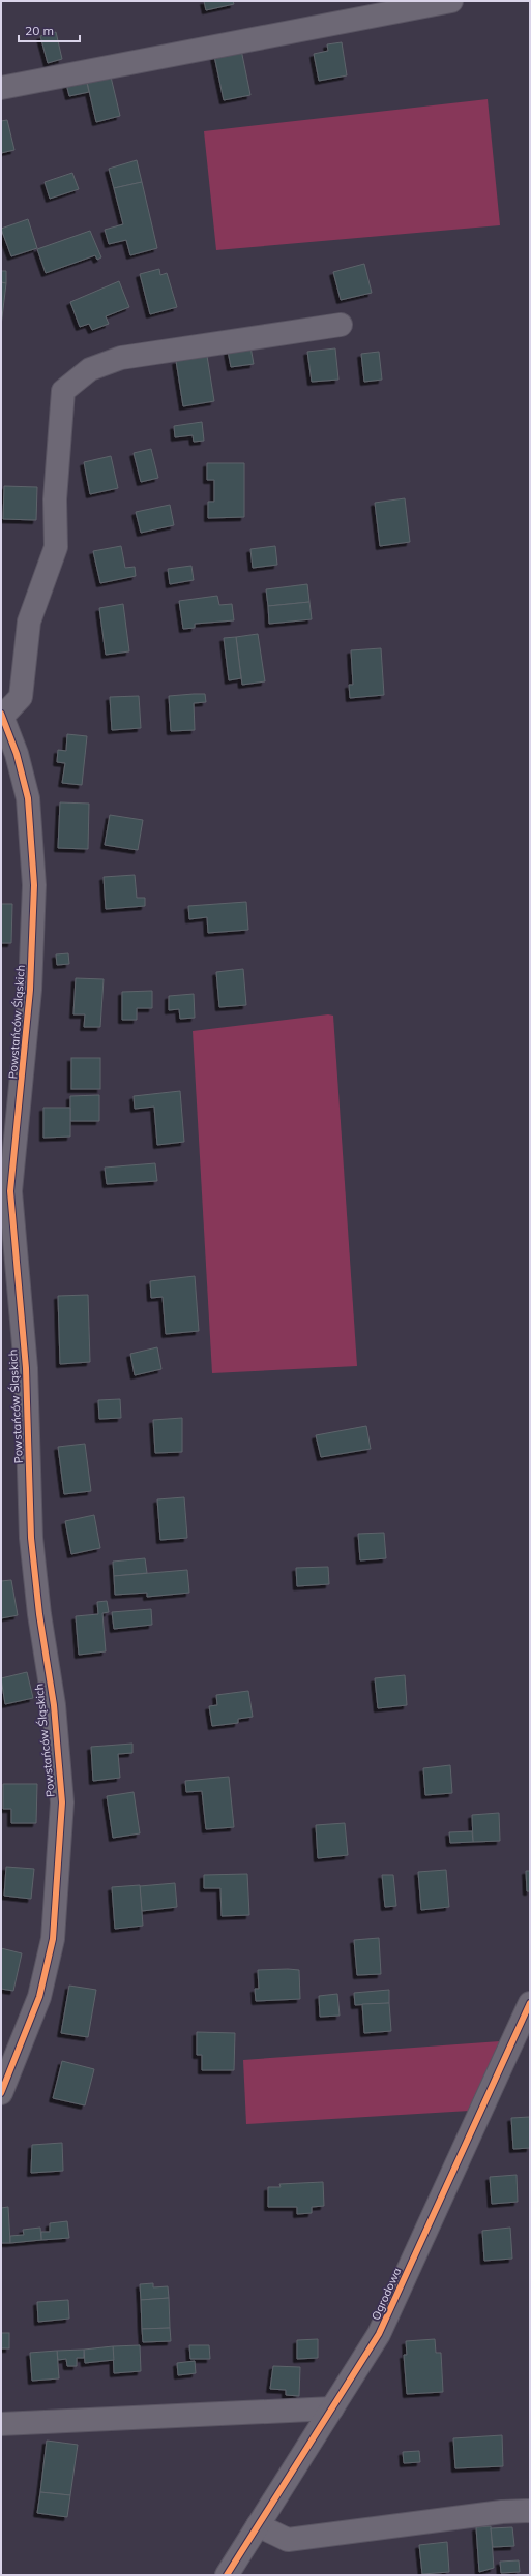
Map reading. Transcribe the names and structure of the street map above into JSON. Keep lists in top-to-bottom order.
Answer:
{
  "streets": {
    "street": ["Powstańców Śląskich", "Ogrodowa"]
  },
  "scale_bar": "20 m"
}
